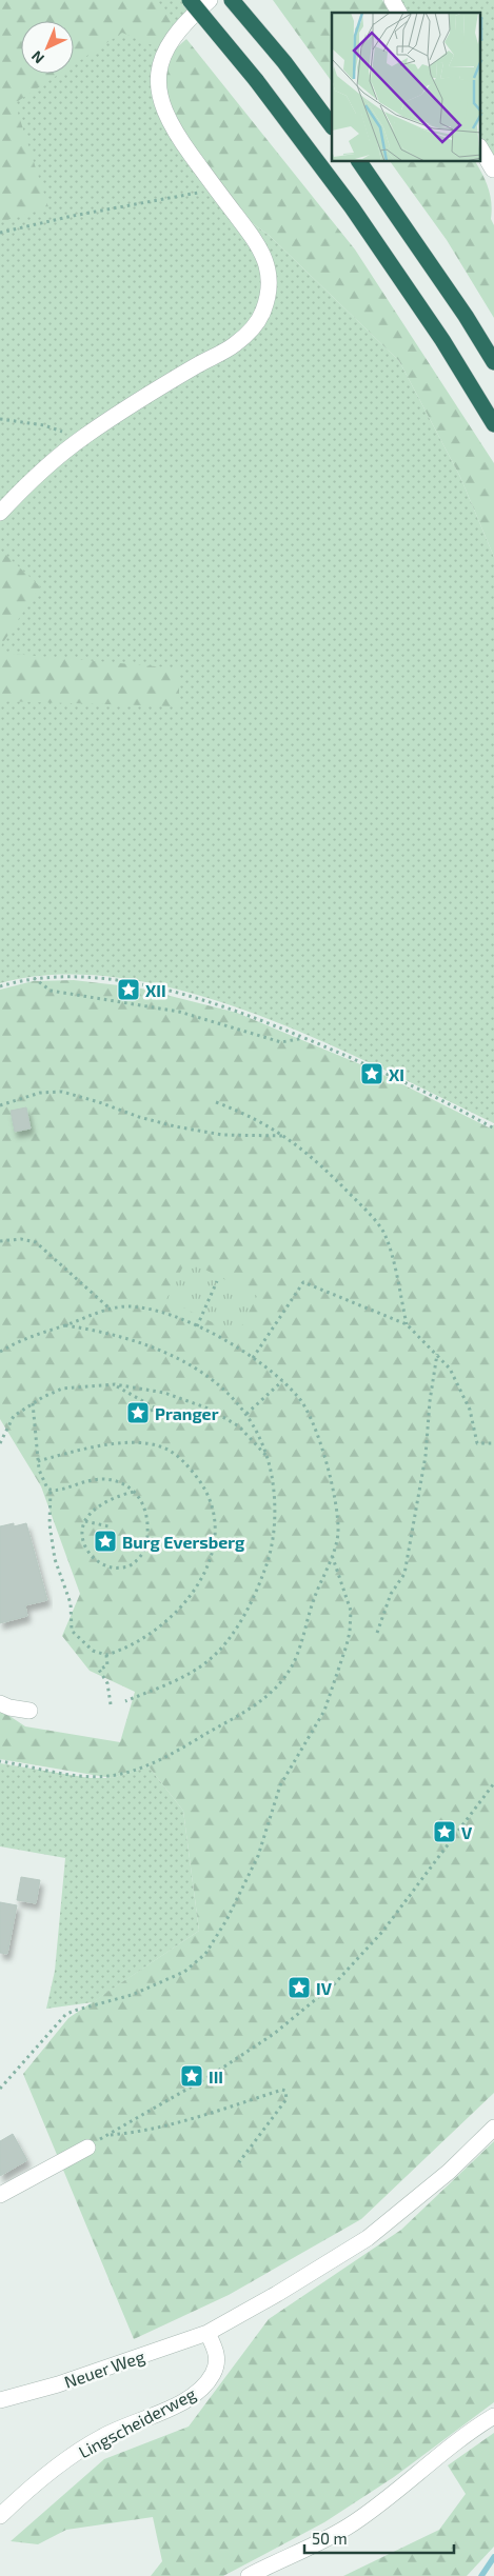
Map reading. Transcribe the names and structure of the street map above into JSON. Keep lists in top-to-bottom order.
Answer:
{
  "streets": {
    "street": ["Neuer Weg", "Lingscheiderweg"]
  },
  "crossings": [
    ["Neuer Weg", "Lingscheiderweg"]
  ],
  "places": {
    "place": [
      "XII",
      "XI",
      "Pranger",
      "Burg Eversberg",
      "V",
      "IV",
      "III"
    ]
  },
  "scale_bar": "50 m",
  "north": "bottom left"
}
